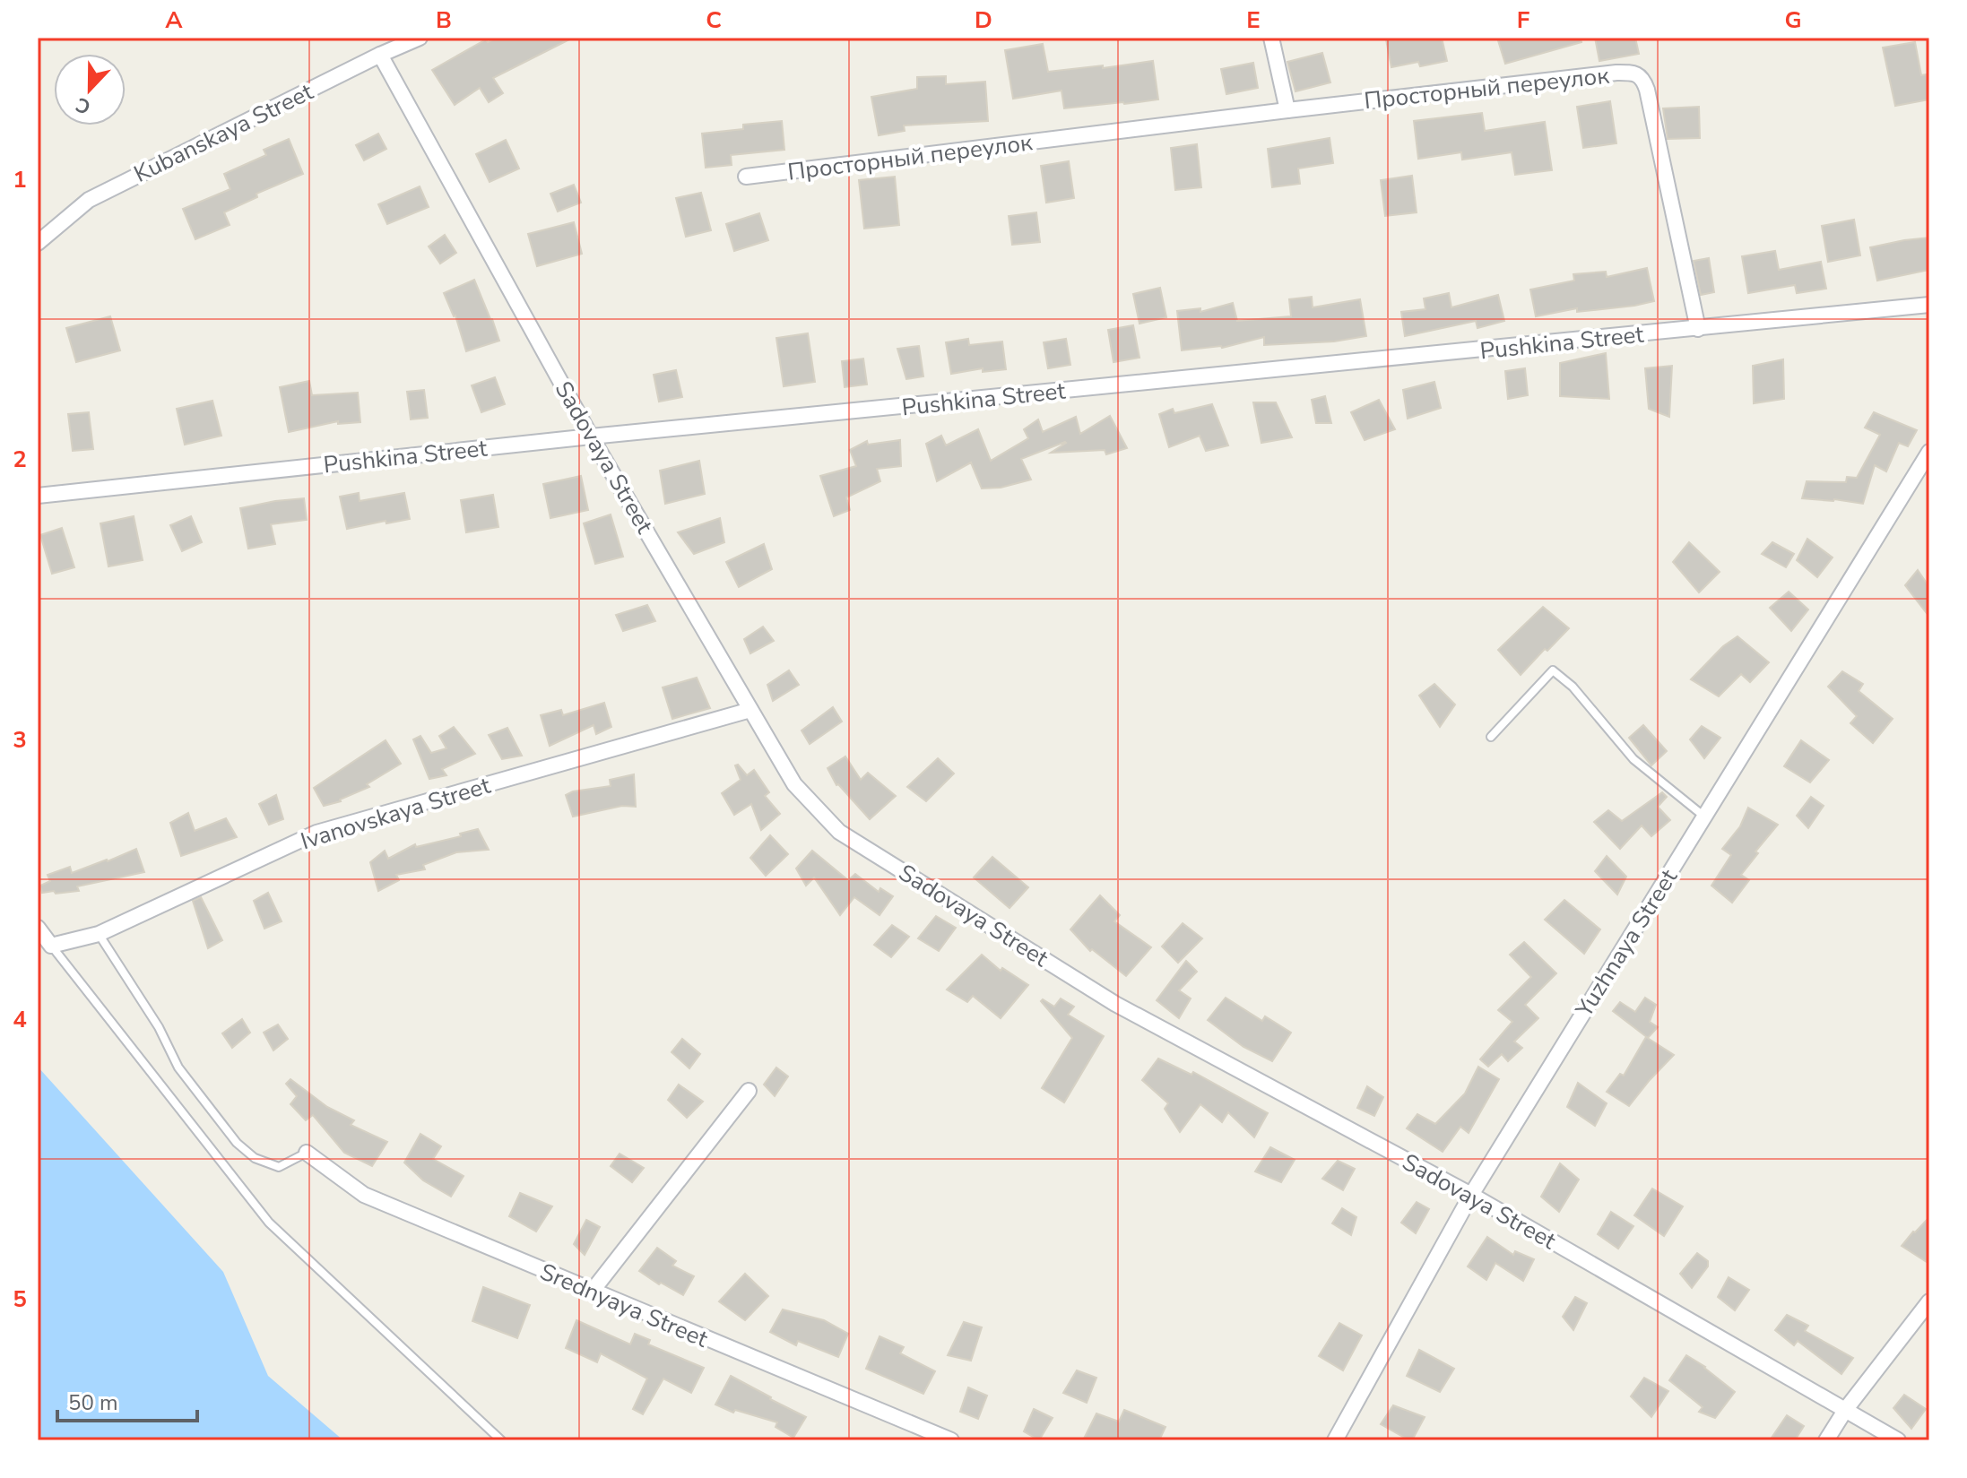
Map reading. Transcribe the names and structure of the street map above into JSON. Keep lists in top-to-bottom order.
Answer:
{
  "streets": {
    "street": [
      "Просторный переулок",
      "Kubanskaya Street",
      "Pushkina Street",
      "Sadovaya Street",
      "Ivanovskaya Street",
      "Yuzhnaya Street",
      "Srednyaya Street"
    ]
  },
  "crossings": [
    ["Просторный переулок", "Pushkina Street"],
    ["Kubanskaya Street", "Sadovaya Street"],
    ["Pushkina Street", "Sadovaya Street"],
    ["Sadovaya Street", "Ivanovskaya Street"],
    ["Sadovaya Street", "Yuzhnaya Street"]
  ],
  "scale_bar": "50 m",
  "north": "bottom",
  "grid": {
    "columns": [
      "A",
      "B",
      "C",
      "D",
      "E",
      "F",
      "G"
    ],
    "rows": [
      "1",
      "2",
      "3",
      "4",
      "5"
    ]
  }
}
